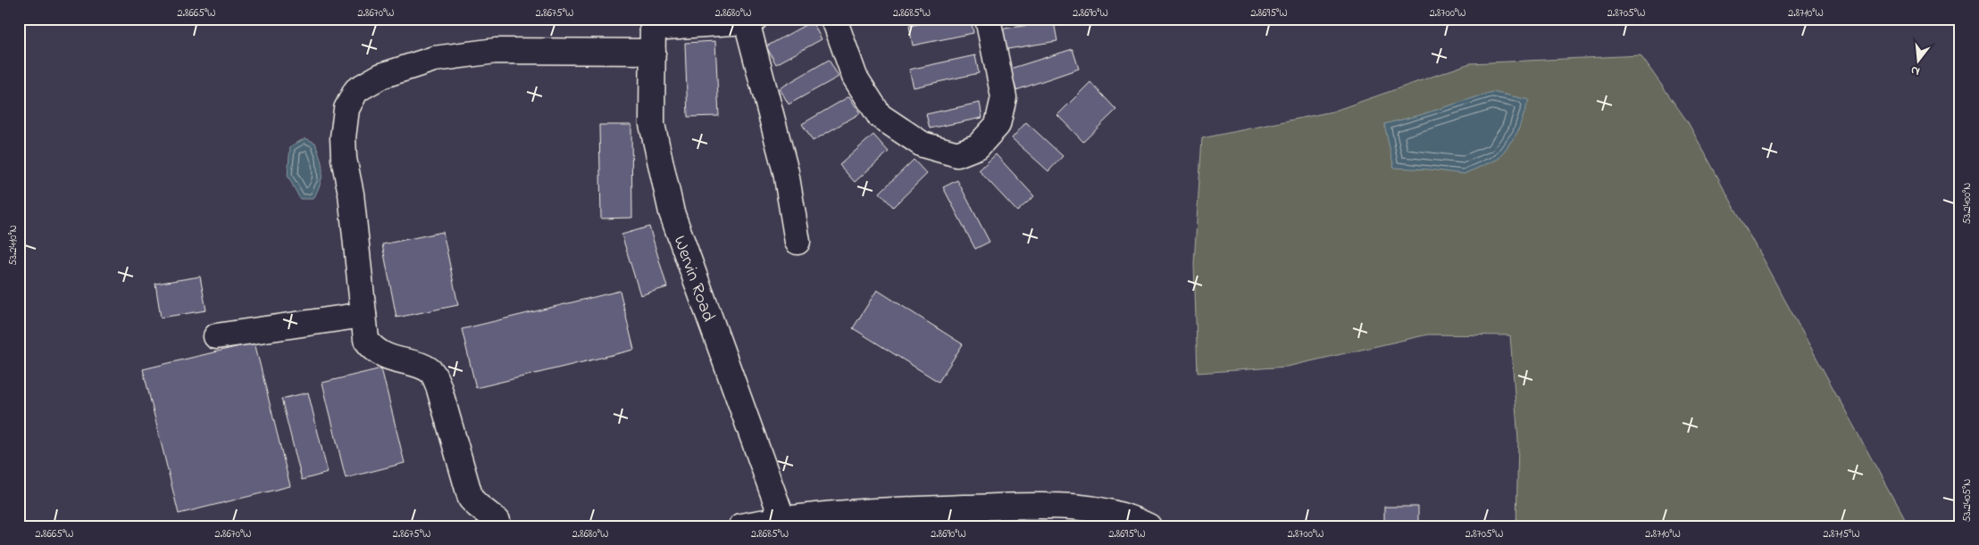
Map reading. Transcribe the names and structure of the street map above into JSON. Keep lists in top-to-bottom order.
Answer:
{
  "streets": {
    "street": ["Wervin Road"]
  },
  "north": "bottom",
  "coordinates": [
    "2.8665°W",
    "2.8670°W",
    "2.8675°W",
    "2.8680°W",
    "2.8685°W",
    "2.8690°W",
    "2.8695°W",
    "2.8700°W",
    "2.8705°W",
    "2.8710°W",
    "53.2400°N",
    "53.2410°N",
    "53.2405°N",
    "2.8715°W"
  ]
}
